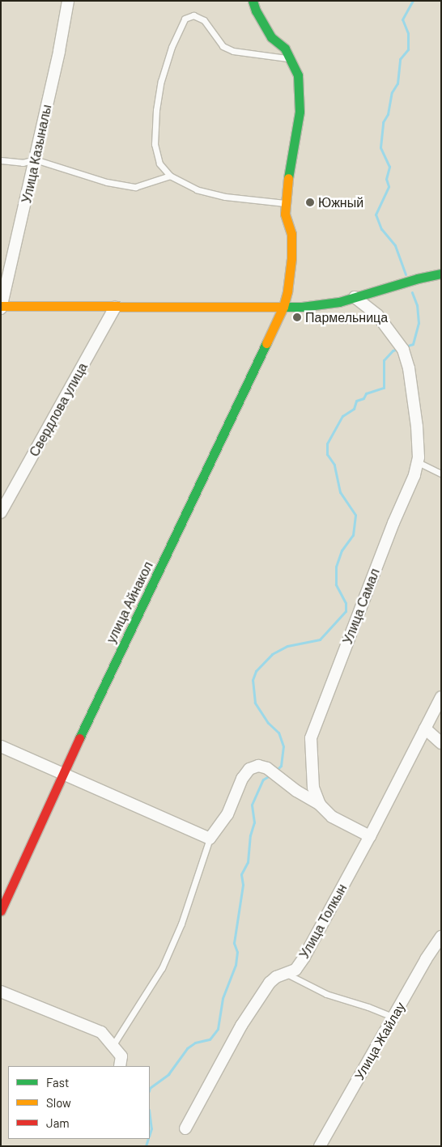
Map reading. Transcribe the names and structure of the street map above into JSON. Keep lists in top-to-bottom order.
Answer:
{
  "streets": {
    "street": [
      "Улица Казыналы",
      "Свердлова улица",
      "улица Айнакол",
      "Улица Самал",
      "Улица Толкын",
      "Улица Жайлау"
    ]
  },
  "crossings": [
    ["Улица Самал", "Улица Толкын"]
  ],
  "places": ["Южный", "Пармельница"],
  "legend": ["Fast", "Slow", "Jam"]
}
